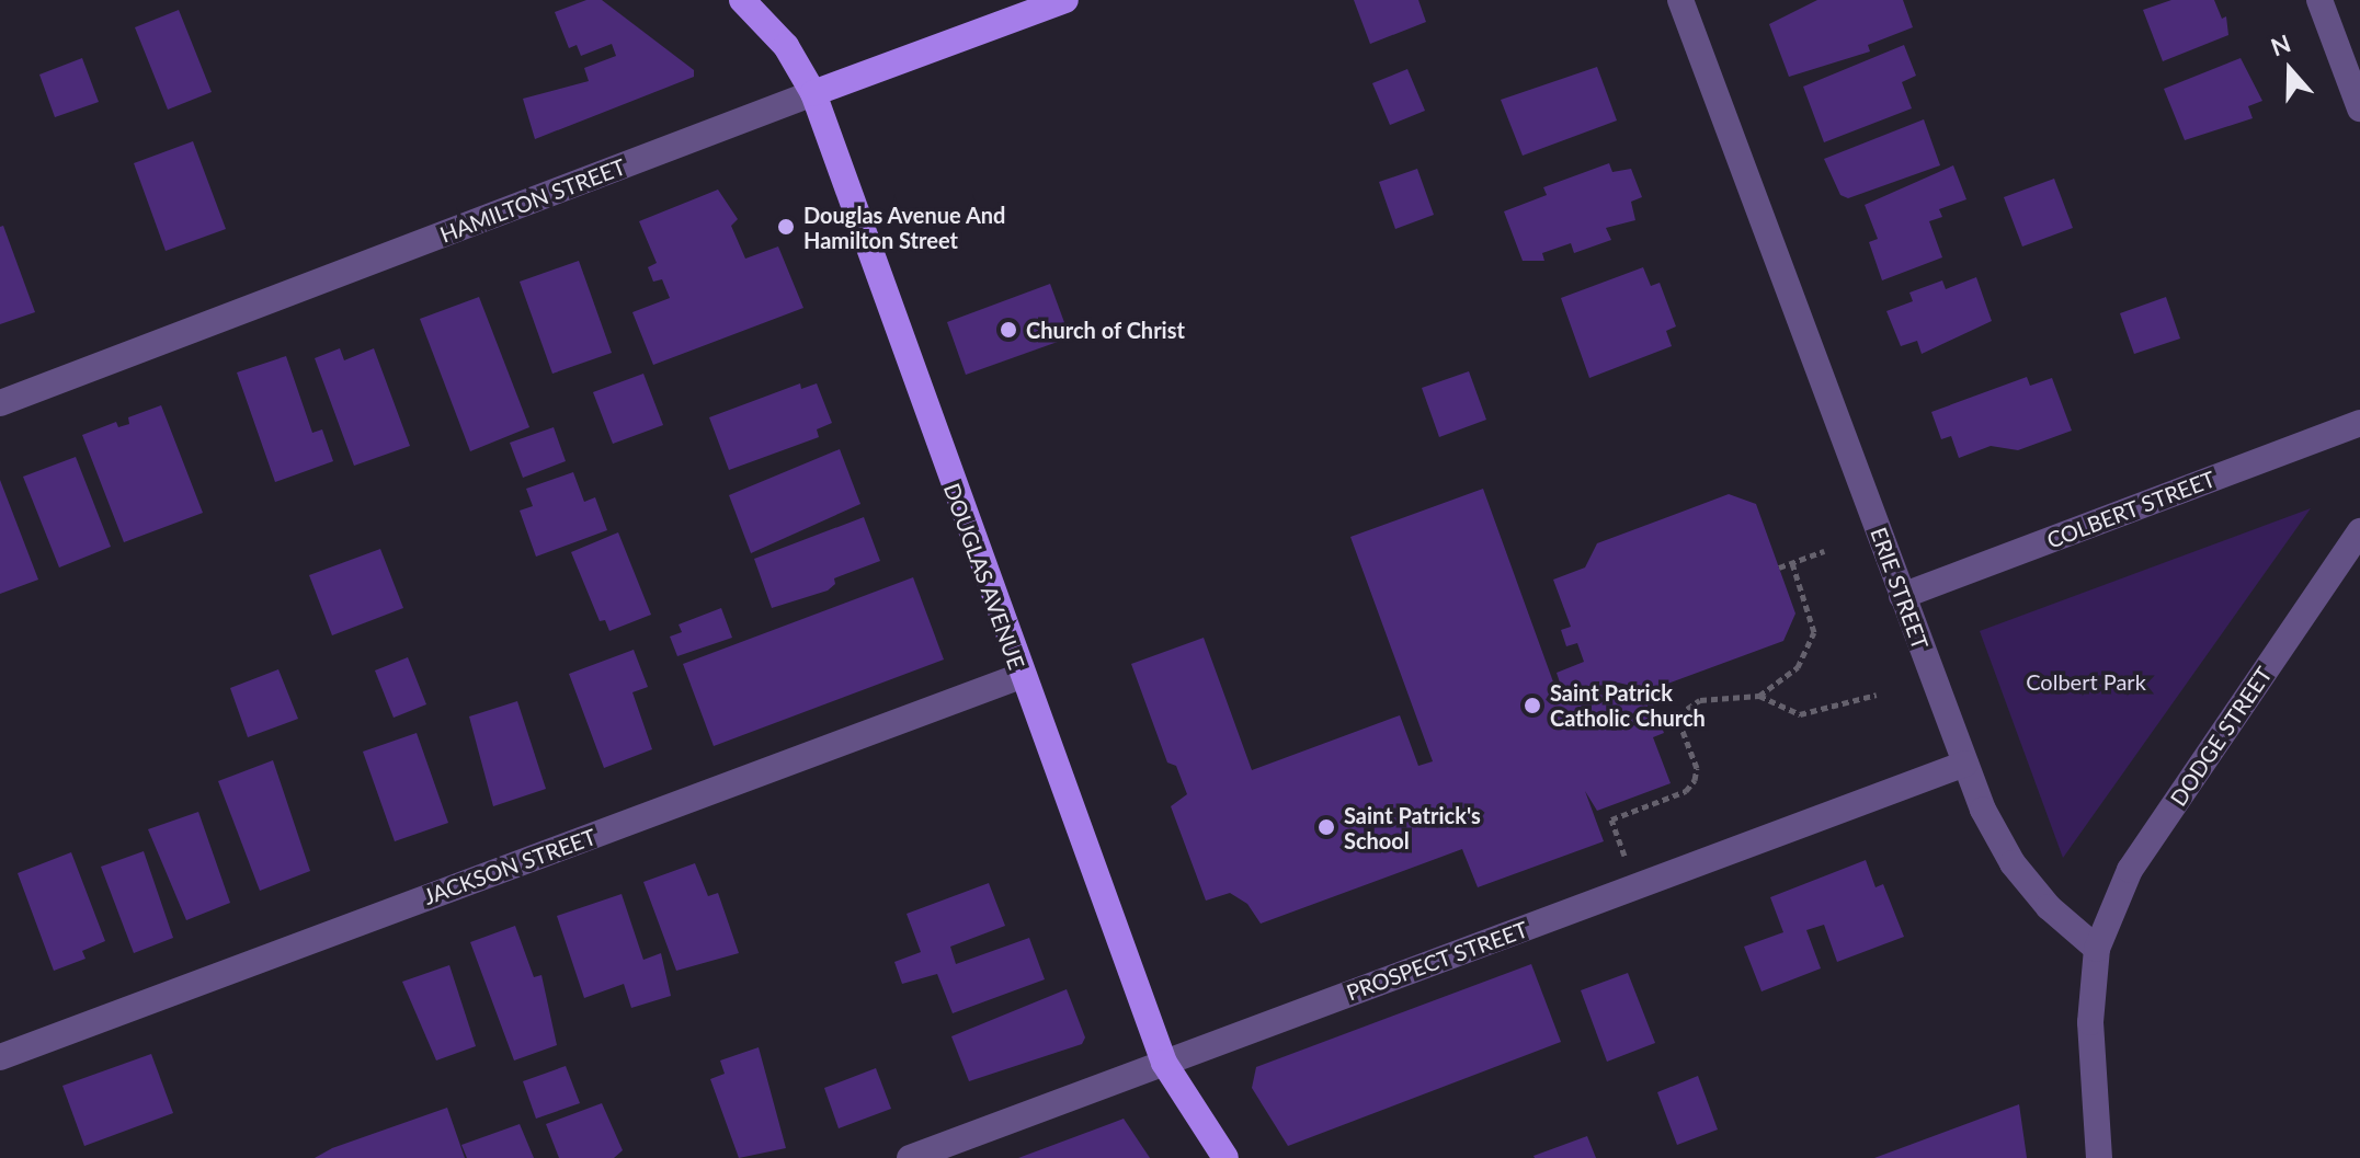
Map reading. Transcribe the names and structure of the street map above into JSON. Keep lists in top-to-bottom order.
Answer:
{
  "streets": {
    "main road": ["HAMILTON STREET", "DOUGLAS AVENUE"],
    "street": [
      "COLBERT STREET",
      "ERIE STREET",
      "DODGE STREET",
      "JACKSON STREET",
      "PROSPECT STREET"
    ]
  },
  "crossings": [
    ["HAMILTON STREET", "DOUGLAS AVENUE"],
    ["COLBERT STREET", "ERIE STREET"],
    ["DOUGLAS AVENUE", "JACKSON STREET"],
    ["DOUGLAS AVENUE", "PROSPECT STREET"],
    ["ERIE STREET", "DODGE STREET"],
    ["ERIE STREET", "PROSPECT STREET"]
  ],
  "parks": ["Colbert Park"],
  "places": [
    "Douglas Avenue And Hamilton Street",
    "Church of Christ",
    "Saint Patrick Catholic Church",
    "Saint Patrick's School"
  ],
  "north": "top"
}
